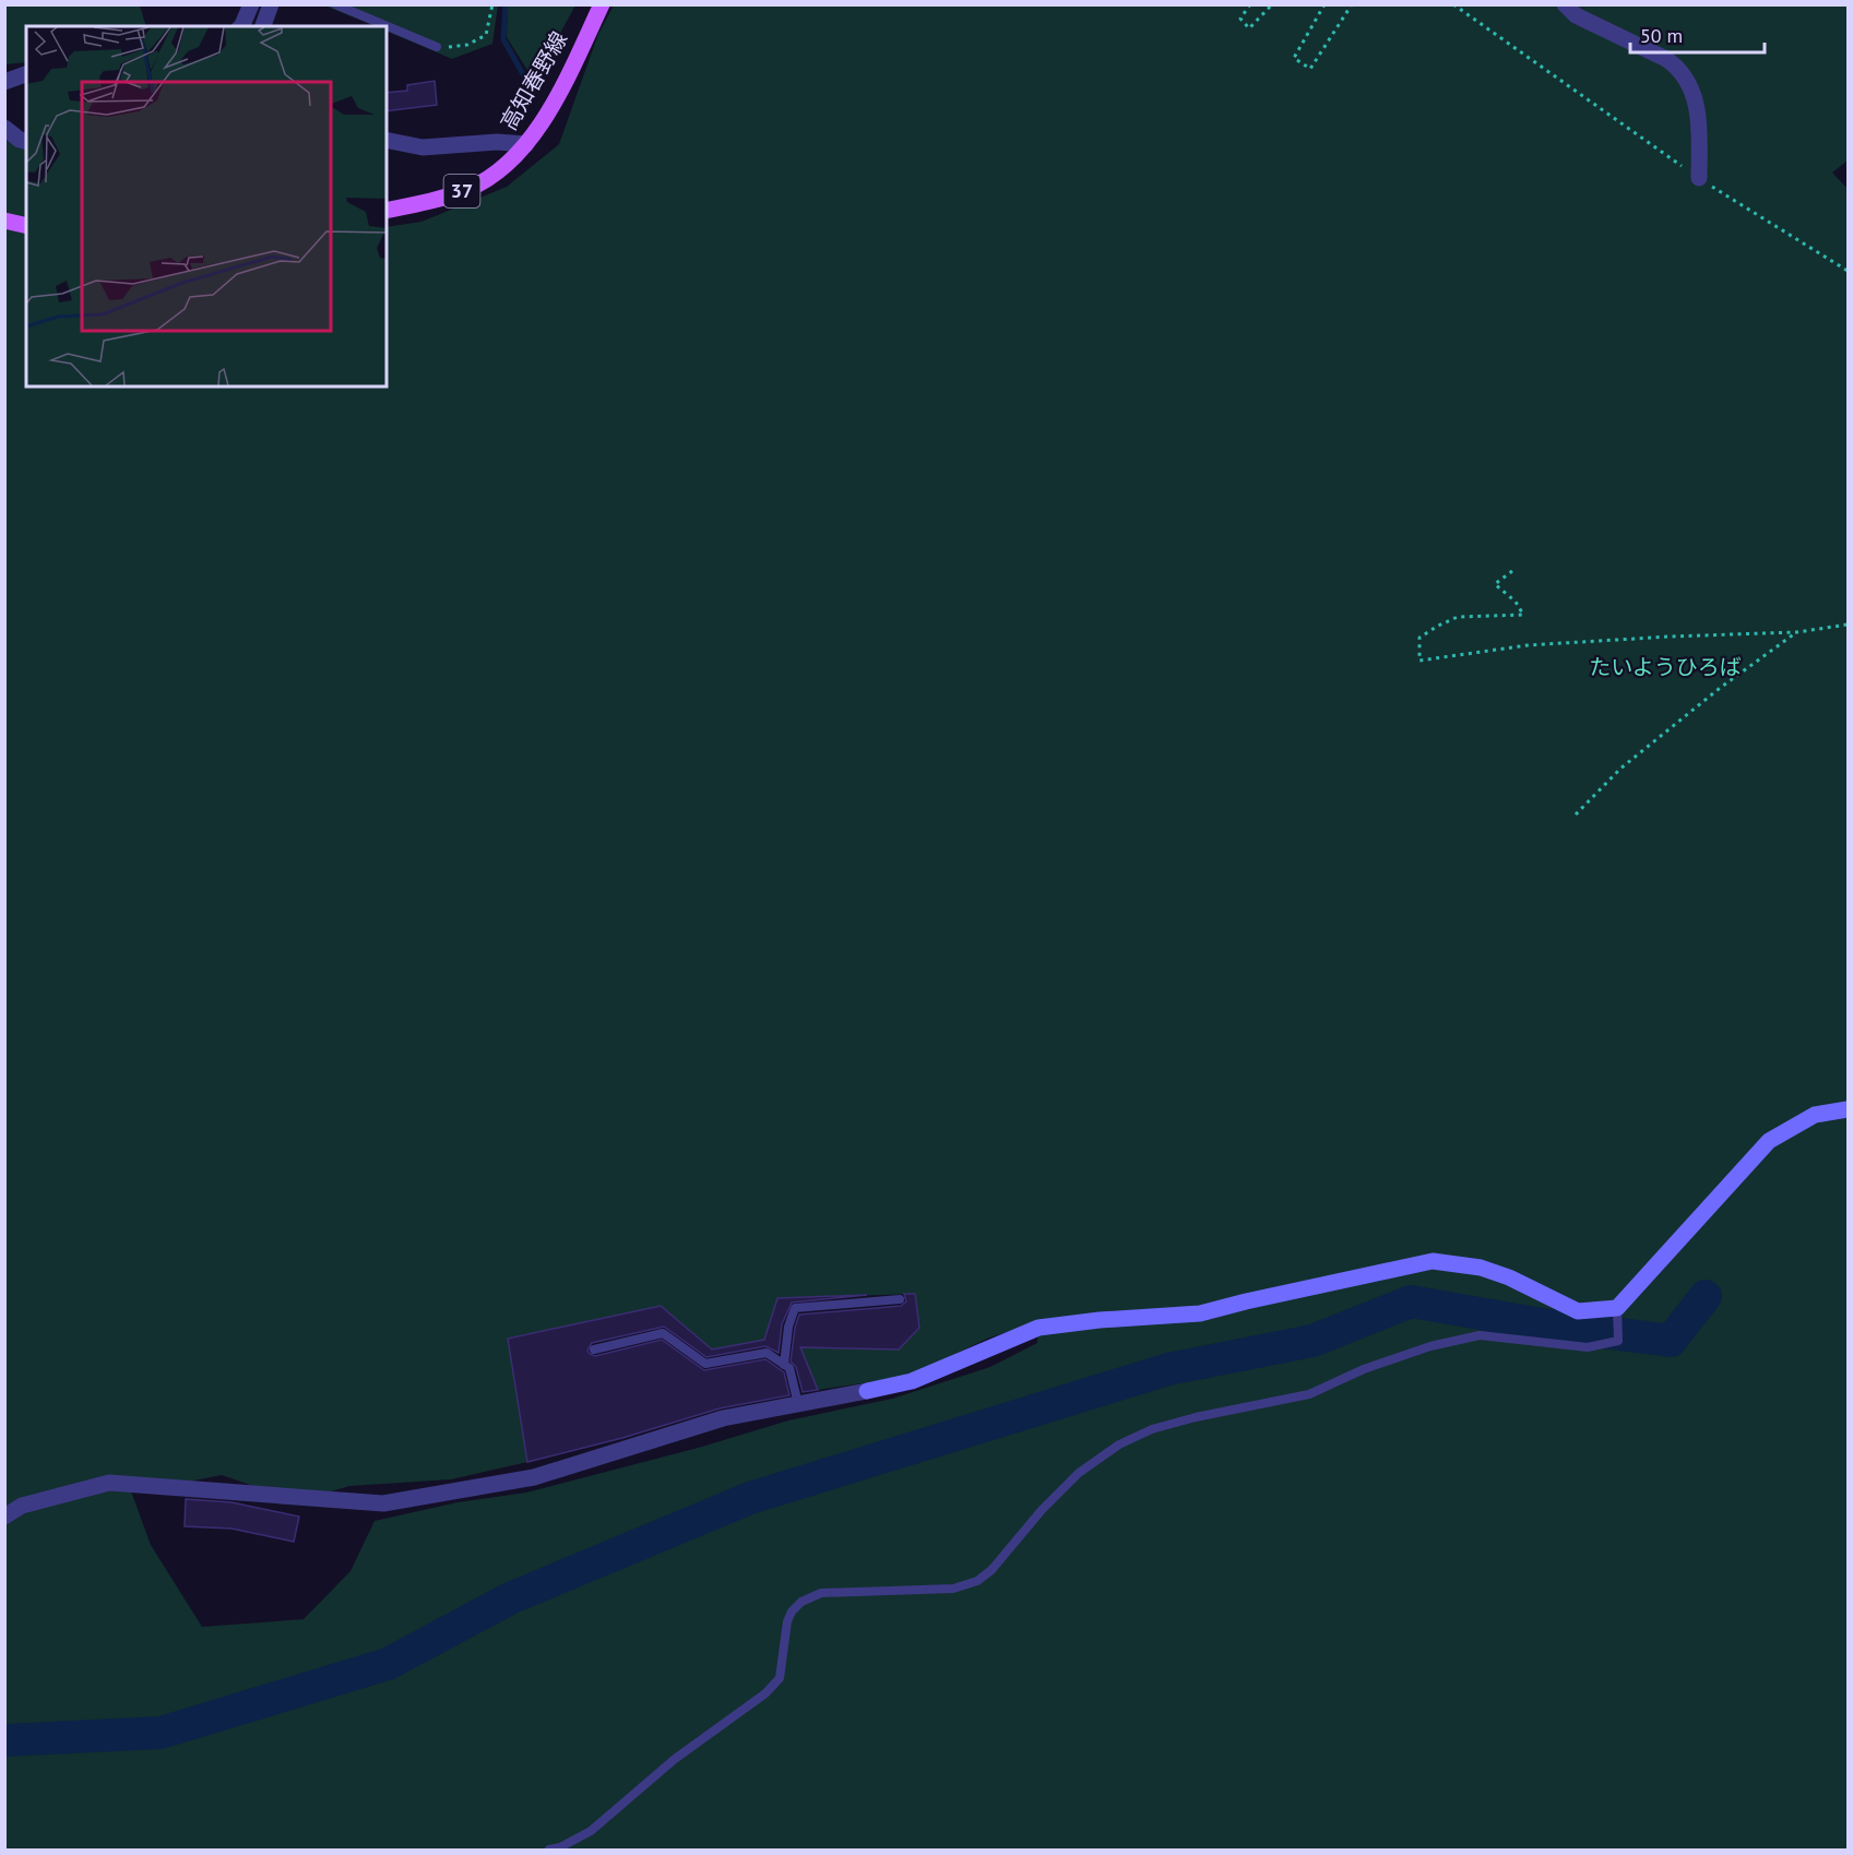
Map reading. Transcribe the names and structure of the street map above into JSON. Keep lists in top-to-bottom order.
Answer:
{
  "streets": {
    "main road": ["高知春野線", "37"]
  },
  "parks": ["たいようひろば"],
  "scale_bar": "50 m"
}
